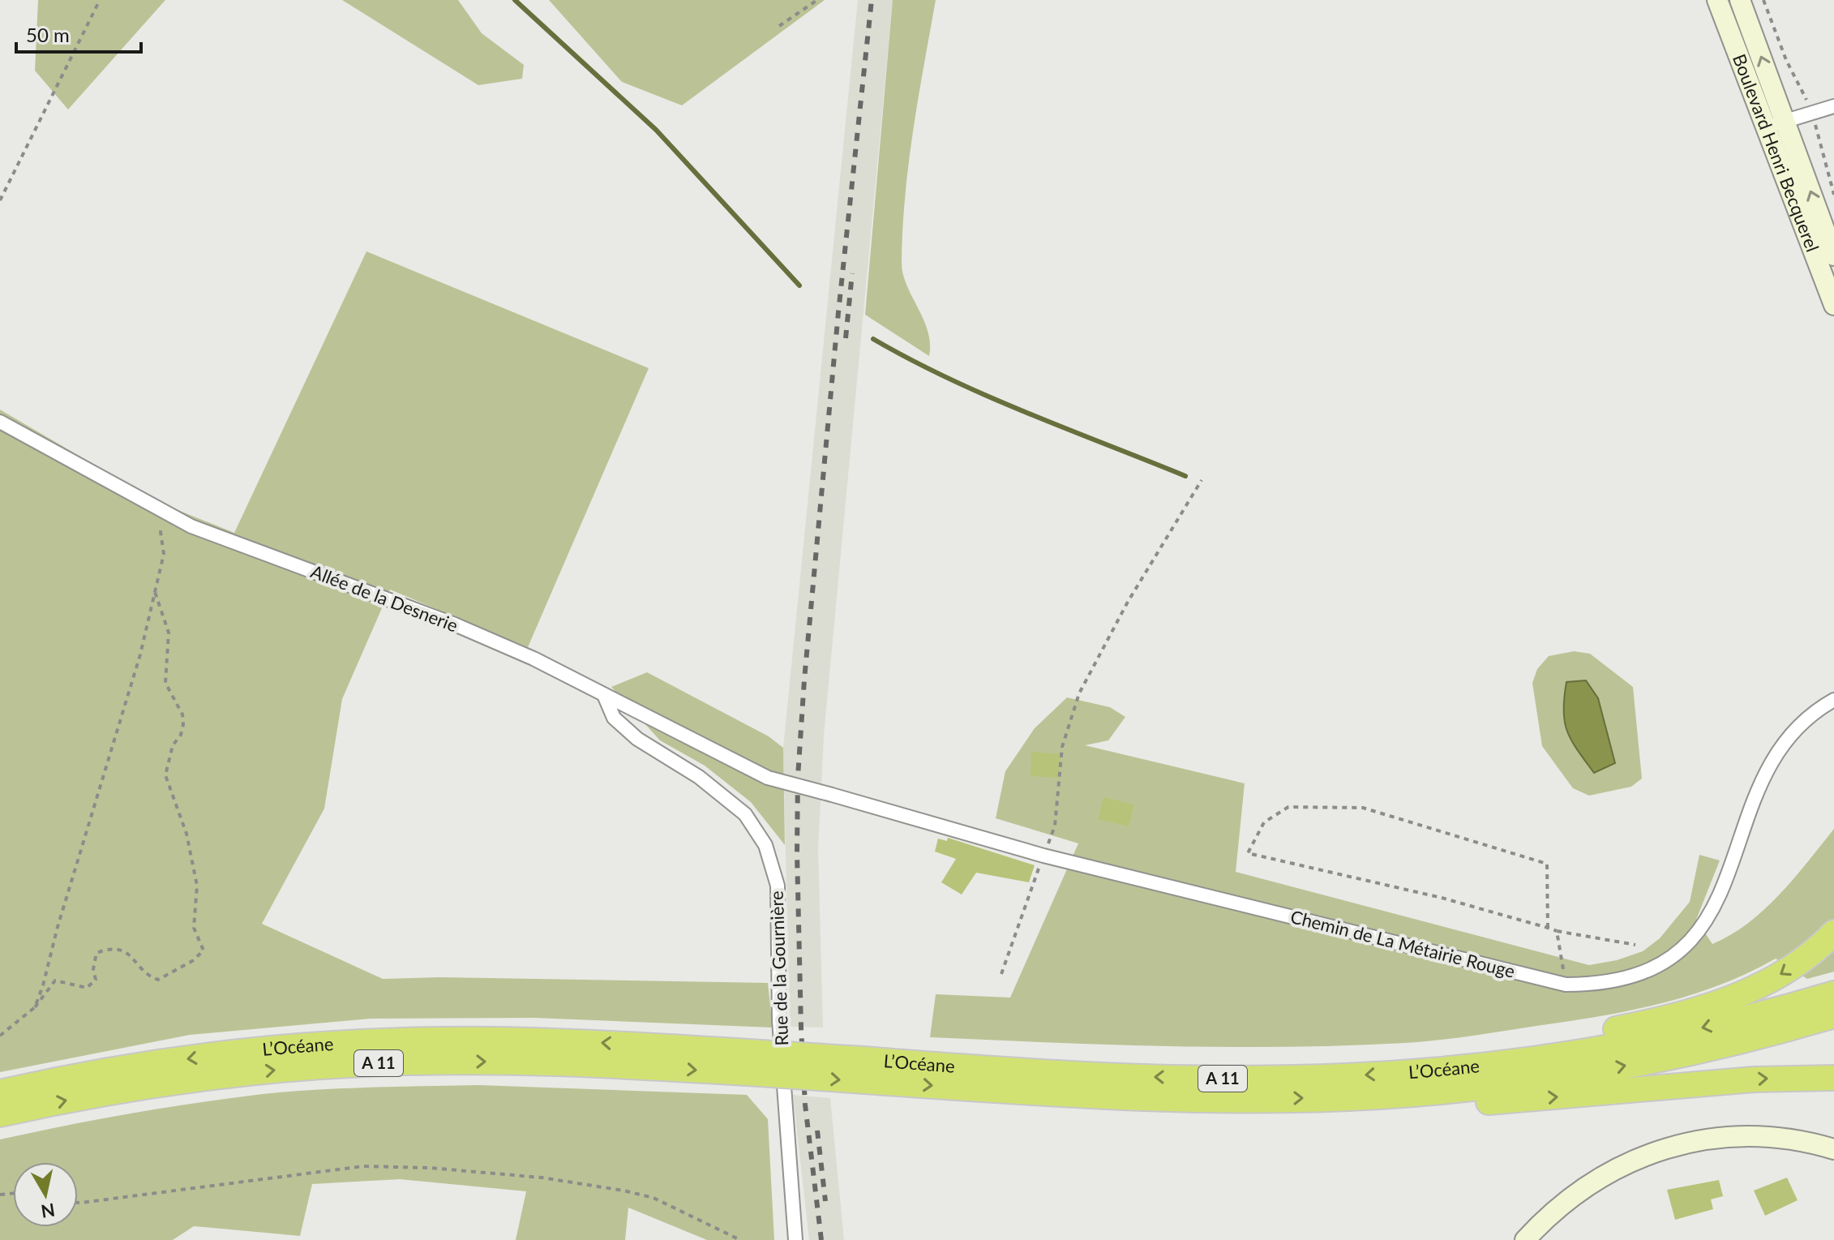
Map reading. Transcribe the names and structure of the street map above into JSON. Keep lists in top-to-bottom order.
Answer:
{
  "streets": {
    "highway": ["L’Océane", "A 11"],
    "main road": ["Boulevard Henri Becquerel"],
    "street": ["Allée de la Desnerie", "Chemin de La Métairie Rouge", "Rue de la Gournière"]
  },
  "crossings": [
    ["Allée de la Desnerie", "Chemin de La Métairie Rouge"],
    ["Allée de la Desnerie", "Rue de la Gournière"]
  ],
  "scale_bar": "50 m",
  "north": "bottom"
}
